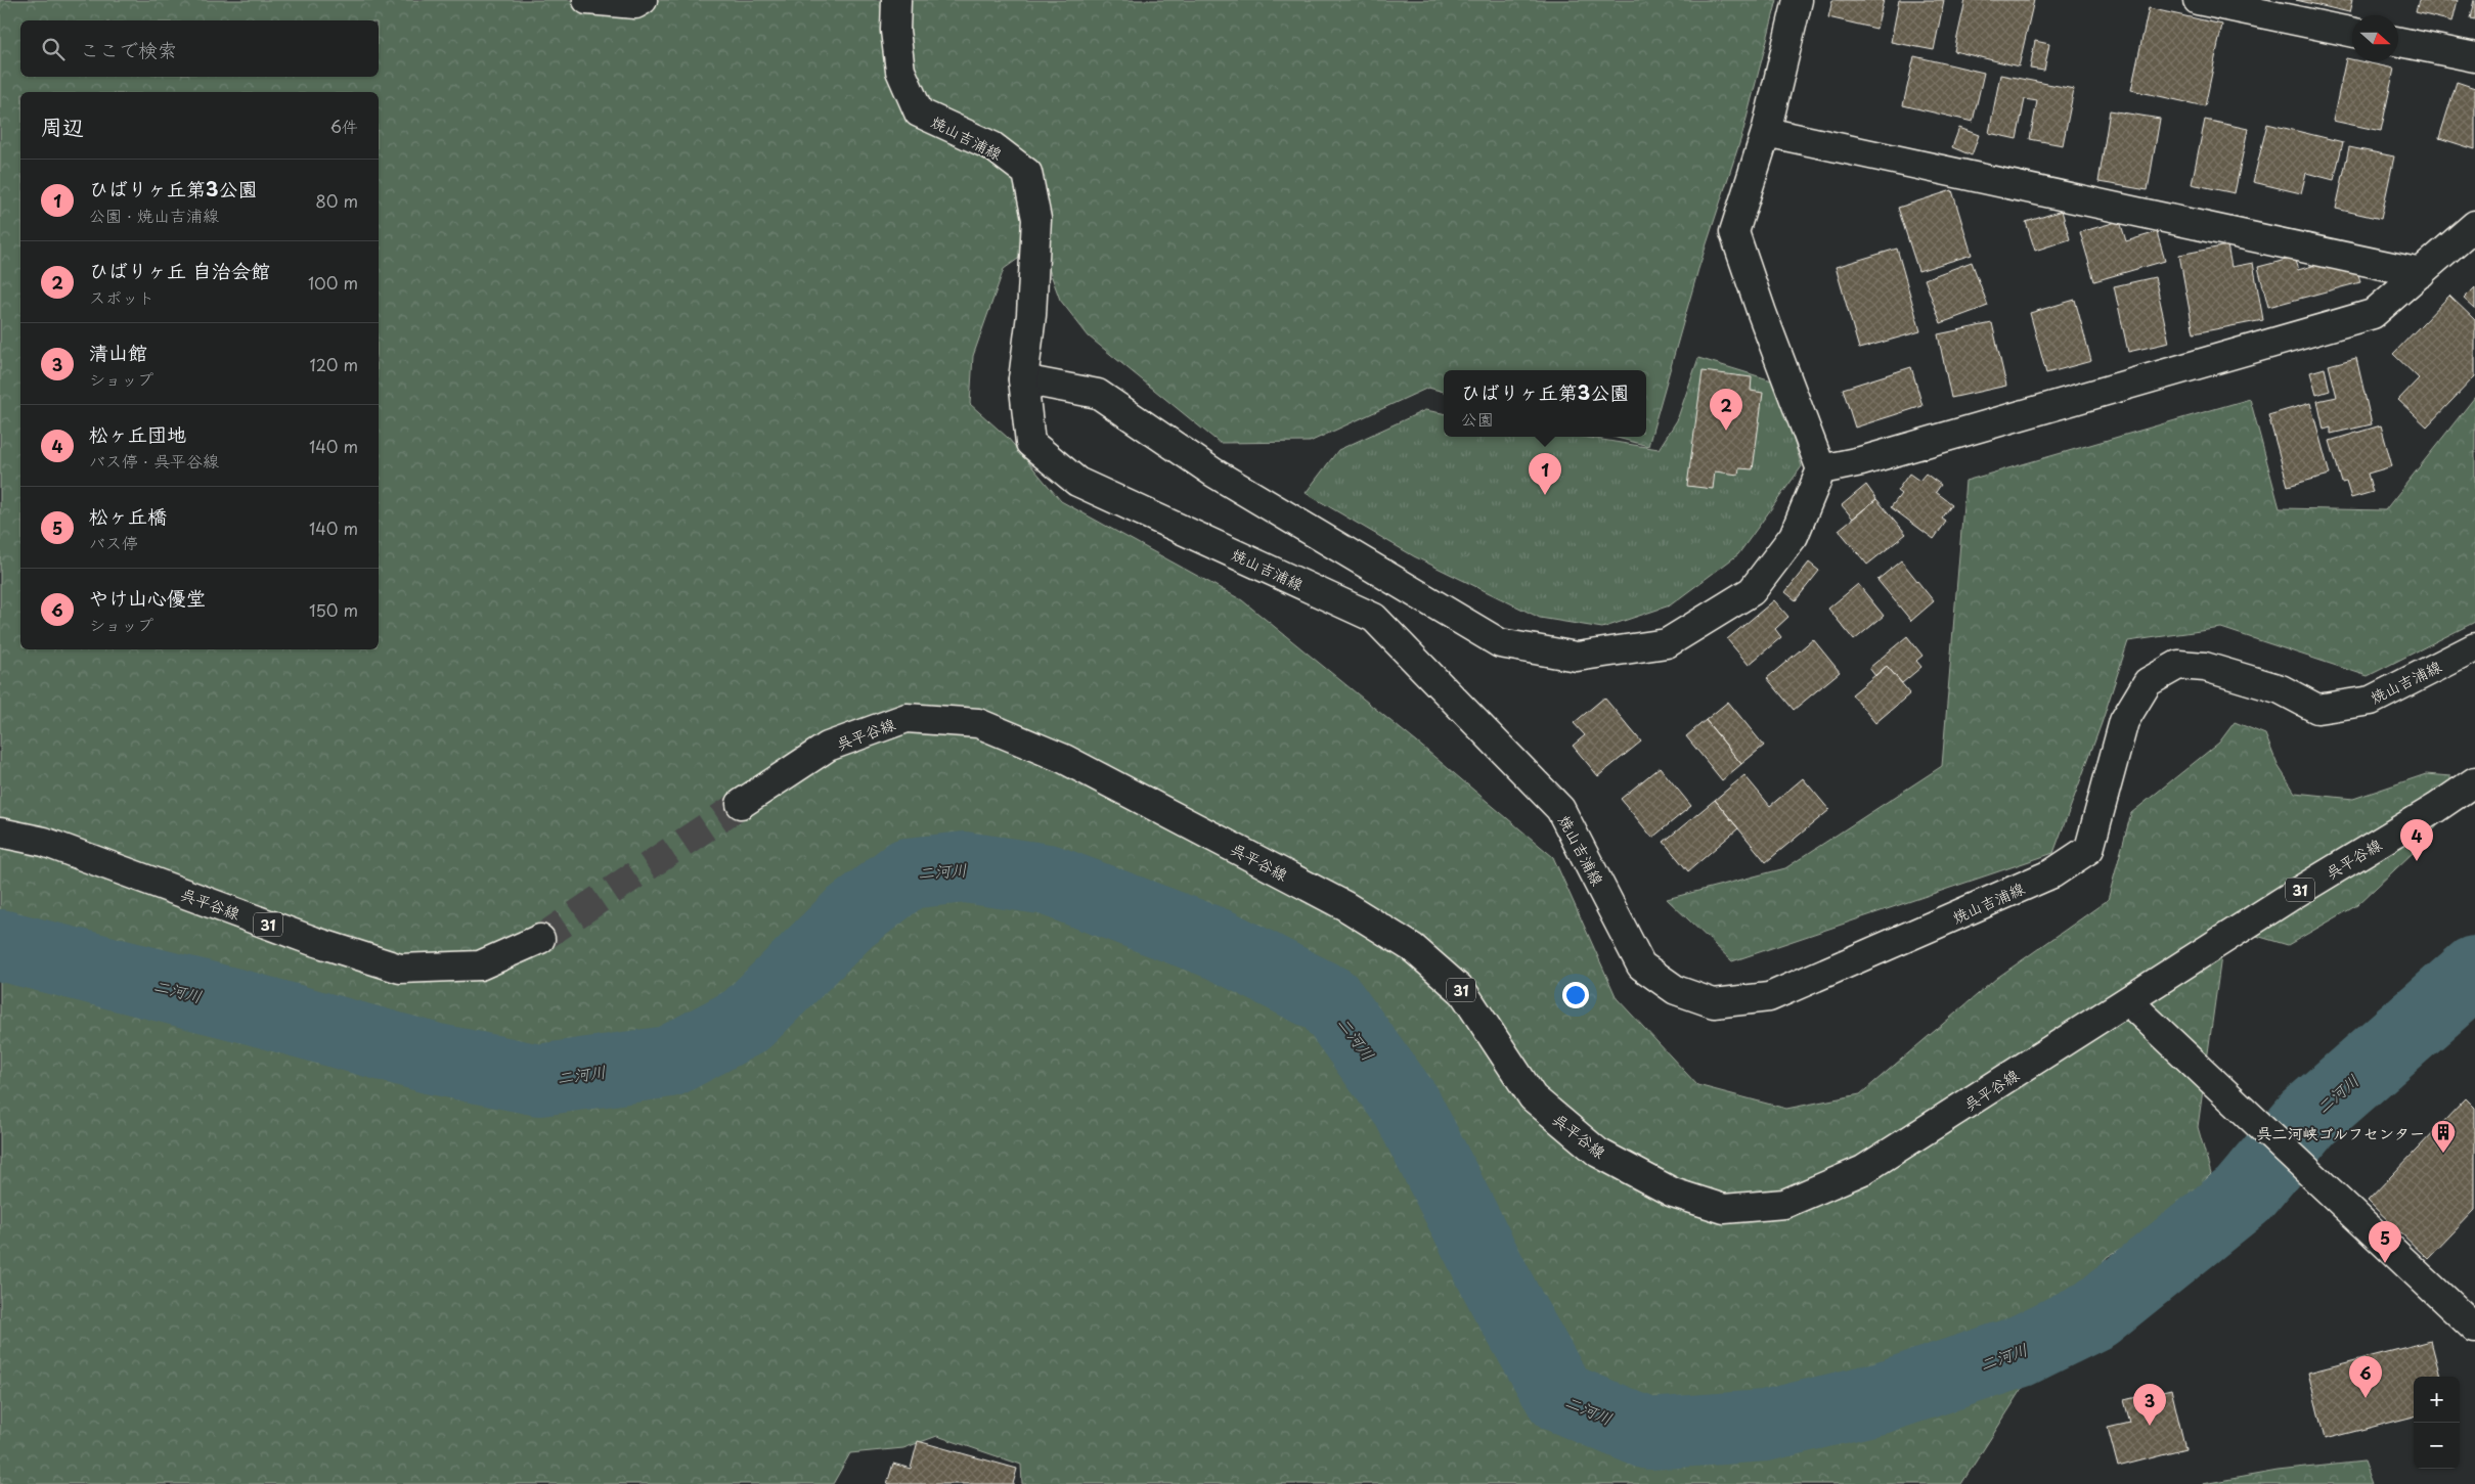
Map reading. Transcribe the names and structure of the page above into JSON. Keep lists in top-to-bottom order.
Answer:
{
  "streets": {
    "main road": ["焼山吉浦線", "呉平谷線", "31"]
  },
  "water": ["二河川"],
  "places": {
    "building": ["呉二河峡ゴルフセンター"]
  },
  "north": "right",
  "page": {
    "search": "ここで検索",
    "heading": ["周辺", "6件"],
    "list": [
      {
        "mark": "1",
        "name": "ひばりヶ丘第3公園",
        "note": "公園 · 焼山吉浦線",
        "value": "80 m"
      },
      {
        "mark": "2",
        "name": "ひばりヶ丘 自治会館",
        "note": "スポット",
        "value": "100 m"
      },
      {
        "mark": "3",
        "name": "清山館",
        "note": "ショップ",
        "value": "120 m"
      },
      {
        "mark": "4",
        "name": "松ヶ丘団地",
        "note": "バス停 · 呉平谷線",
        "value": "140 m"
      },
      {
        "mark": "5",
        "name": "松ヶ丘橋",
        "note": "バス停",
        "value": "140 m"
      },
      {
        "mark": "6",
        "name": "やけ山心優堂",
        "note": "ショップ",
        "value": "150 m"
      }
    ],
    "popup": ["ひばりヶ丘第3公園", "公園"],
    "pins": [
      "2",
      "1",
      "4",
      "5",
      "6",
      "3"
    ],
    "map_buttons": ["+", "−"]
  }
}
